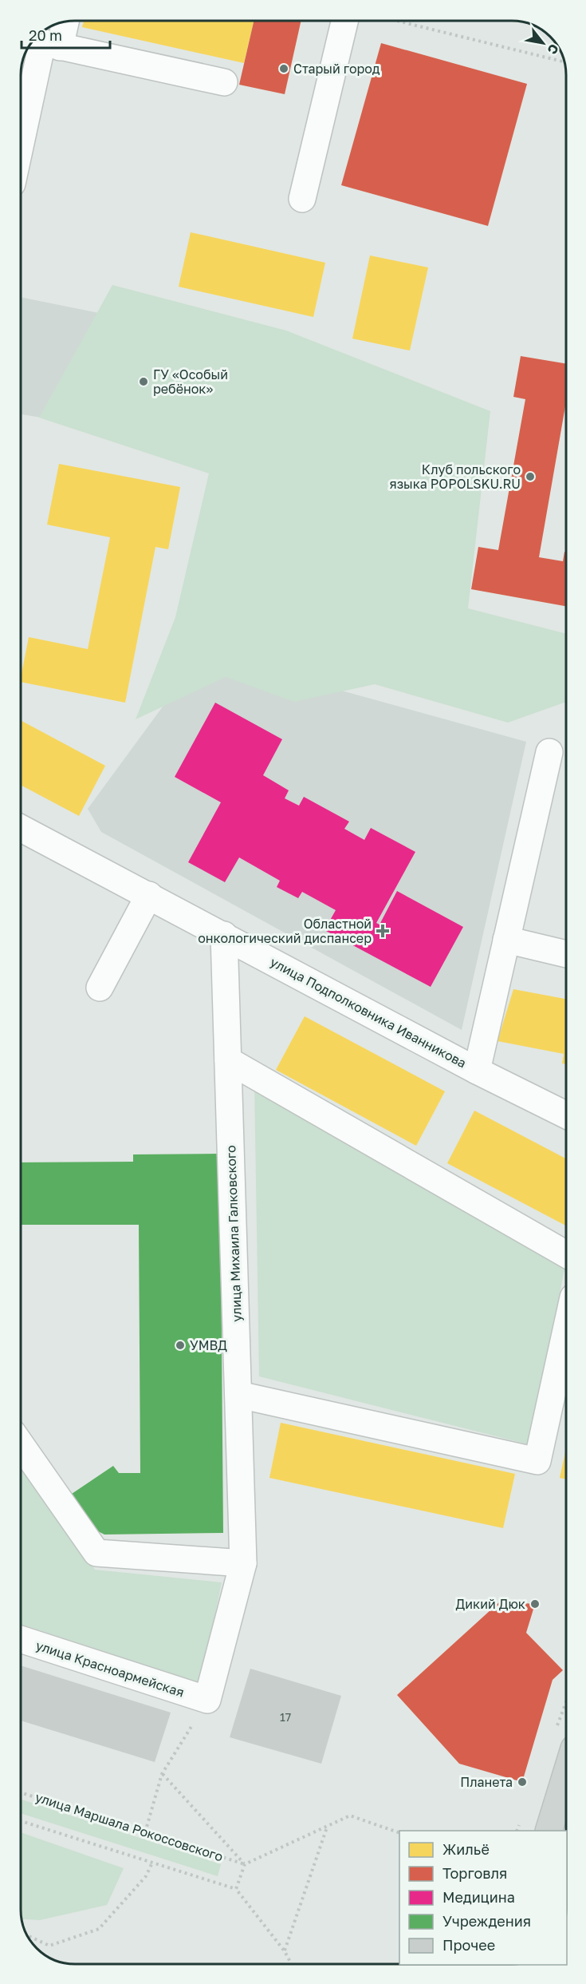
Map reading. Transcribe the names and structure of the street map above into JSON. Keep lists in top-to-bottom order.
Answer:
{
  "streets": {
    "street": ["улица Подполковника Иванникова", "улица Михаила Галковского", "улица Красноармейская"],
    "path": ["улица Маршала Рокоссовского"]
  },
  "crossings": [
    ["улица Подполковника Иванникова", "улица Михаила Галковского"],
    ["улица Михаила Галковского", "улица Красноармейская"]
  ],
  "places": {
    "other": [
      "Старый город",
      "ГУ «Особый ребёнок»",
      "Клуб польского языка POPOLSKU.RU",
      "УМВД",
      "Дикий Дюк",
      "Планета"
    ],
    "health": ["Областной онкологический диспансер"]
  },
  "house_numbers": ["17"],
  "legend": [
    "Жильё",
    "Торговля",
    "Медицина",
    "Учреждения",
    "Прочее"
  ],
  "scale_bar": "20 m",
  "north": "bottom right"
}
